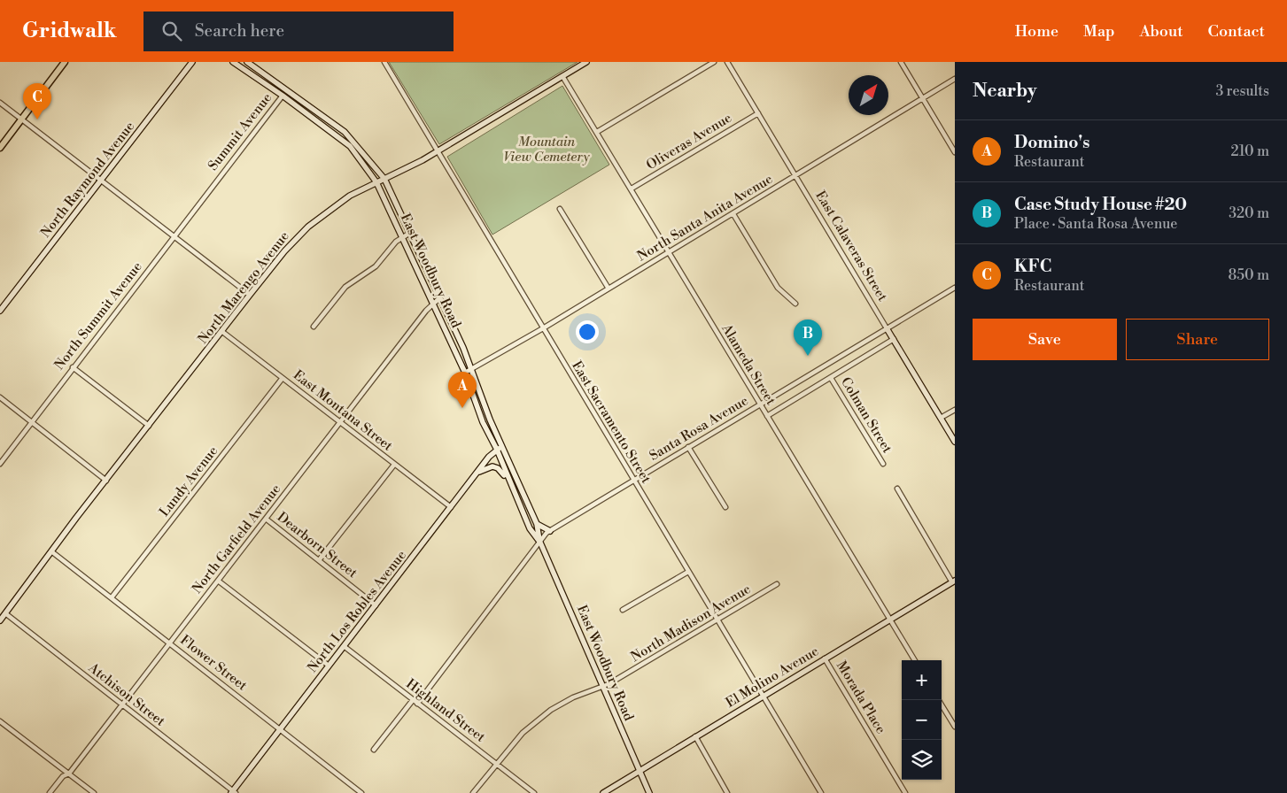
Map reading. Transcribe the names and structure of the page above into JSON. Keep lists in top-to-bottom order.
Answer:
{
  "streets": {
    "street": [
      "Summit Avenue",
      "Oliveras Avenue",
      "North Raymond Avenue",
      "North Santa Anita Avenue",
      "East Calaveras Street",
      "East Woodbury Road",
      "North Marengo Avenue",
      "North Summit Avenue",
      "Alameda Street",
      "East Montana Street",
      "Colman Street",
      "East Sacramento Street",
      "Santa Rosa Avenue",
      "Lundy Avenue",
      "North Garfield Avenue",
      "Dearborn Street",
      "North Los Robles Avenue",
      "North Madison Avenue",
      "Flower Street",
      "El Molino Avenue",
      "Atchison Street",
      "Morada Place",
      "Highland Street"
    ]
  },
  "crossings": [
    ["Summit Avenue", "East Woodbury Road"],
    ["Summit Avenue", "North Summit Avenue"],
    ["Oliveras Avenue", "East Calaveras Street"],
    ["Oliveras Avenue", "Alameda Street"],
    ["North Santa Anita Avenue", "East Calaveras Street"],
    ["North Santa Anita Avenue", "East Woodbury Road"],
    ["North Santa Anita Avenue", "Alameda Street"],
    ["North Santa Anita Avenue", "East Sacramento Street"],
    ["East Calaveras Street", "Santa Rosa Avenue"],
    ["East Woodbury Road", "North Marengo Avenue"],
    ["East Woodbury Road", "Santa Rosa Avenue"],
    ["East Woodbury Road", "North Garfield Avenue"],
    ["East Woodbury Road", "North Los Robles Avenue"],
    ["East Woodbury Road", "North Madison Avenue"],
    ["East Woodbury Road", "El Molino Avenue"],
    ["North Marengo Avenue", "Alameda Street"],
    ["North Marengo Avenue", "East Montana Street"],
    ["North Marengo Avenue", "East Sacramento Street"],
    ["North Marengo Avenue", "Flower Street"],
    ["North Marengo Avenue", "Atchison Street"],
    ["Alameda Street", "Santa Rosa Avenue"],
    ["Alameda Street", "El Molino Avenue"],
    ["East Montana Street", "Lundy Avenue"],
    ["East Montana Street", "North Garfield Avenue"],
    ["East Montana Street", "North Los Robles Avenue"],
    ["Colman Street", "Santa Rosa Avenue"],
    ["East Sacramento Street", "Santa Rosa Avenue"],
    ["East Sacramento Street", "North Madison Avenue"],
    ["East Sacramento Street", "El Molino Avenue"],
    ["Santa Rosa Avenue", "Highland Street"],
    ["Lundy Avenue", "Flower Street"],
    ["North Garfield Avenue", "Dearborn Street"],
    ["North Garfield Avenue", "Flower Street"],
    ["North Garfield Avenue", "Atchison Street"],
    ["Dearborn Street", "North Los Robles Avenue"],
    ["North Los Robles Avenue", "Flower Street"],
    ["North Los Robles Avenue", "Atchison Street"],
    ["North Los Robles Avenue", "Highland Street"],
    ["North Madison Avenue", "Highland Street"],
    ["El Molino Avenue", "Morada Place"]
  ],
  "parks": ["Mountain View Cemetery"],
  "north": "top right",
  "page": {
    "header": "Gridwalk",
    "search": "Search here",
    "nav": [
      "Home",
      "Map",
      "About",
      "Contact"
    ],
    "heading": ["Nearby", "3 results"],
    "pins": ["C", "B", "A"],
    "list": [
      {
        "mark": "A",
        "name": "Domino's",
        "note": "Restaurant",
        "value": "210 m"
      },
      {
        "mark": "B",
        "name": "Case Study House #20",
        "note": "Place · Santa Rosa Avenue",
        "value": "320 m"
      },
      {
        "mark": "C",
        "name": "KFC",
        "note": "Restaurant",
        "value": "850 m"
      }
    ],
    "buttons": ["Save", "Share"],
    "map_buttons": ["+", "−"]
  }
}
